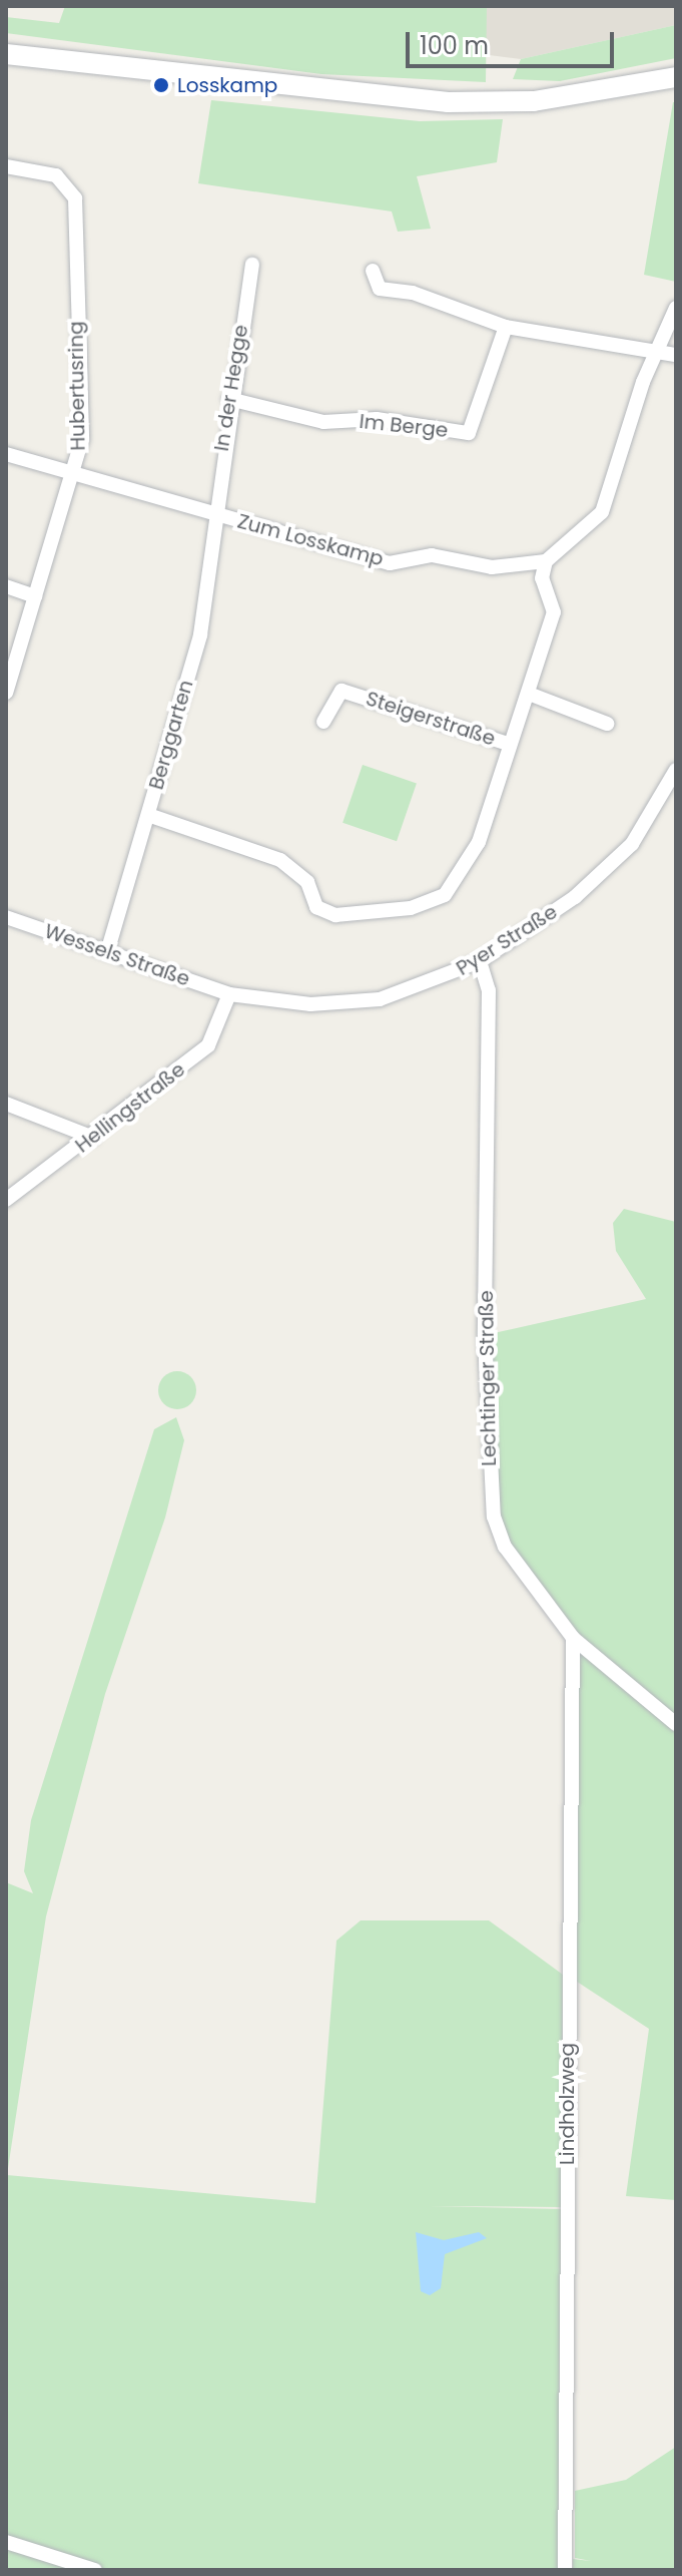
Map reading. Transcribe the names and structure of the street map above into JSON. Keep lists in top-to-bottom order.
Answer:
{
  "streets": {
    "street": [
      "Hubertusring",
      "In der Hegge",
      "Im Berge",
      "Zum Losskamp",
      "Steigerstraße",
      "Berggarten",
      "Pyer Straße",
      "Wessels Straße",
      "Hellingstraße",
      "Lechtinger Straße",
      "Lindholzweg"
    ]
  },
  "crossings": [
    ["Hubertusring", "Zum Losskamp"],
    ["In der Hegge", "Im Berge"],
    ["In der Hegge", "Zum Losskamp"],
    ["In der Hegge", "Berggarten"],
    ["Zum Losskamp", "Berggarten"],
    ["Berggarten", "Wessels Straße"],
    ["Pyer Straße", "Wessels Straße"],
    ["Pyer Straße", "Hellingstraße"],
    ["Pyer Straße", "Lechtinger Straße"],
    ["Wessels Straße", "Hellingstraße"],
    ["Lechtinger Straße", "Lindholzweg"]
  ],
  "places": ["Losskamp"],
  "scale_bar": "100 m"
}
